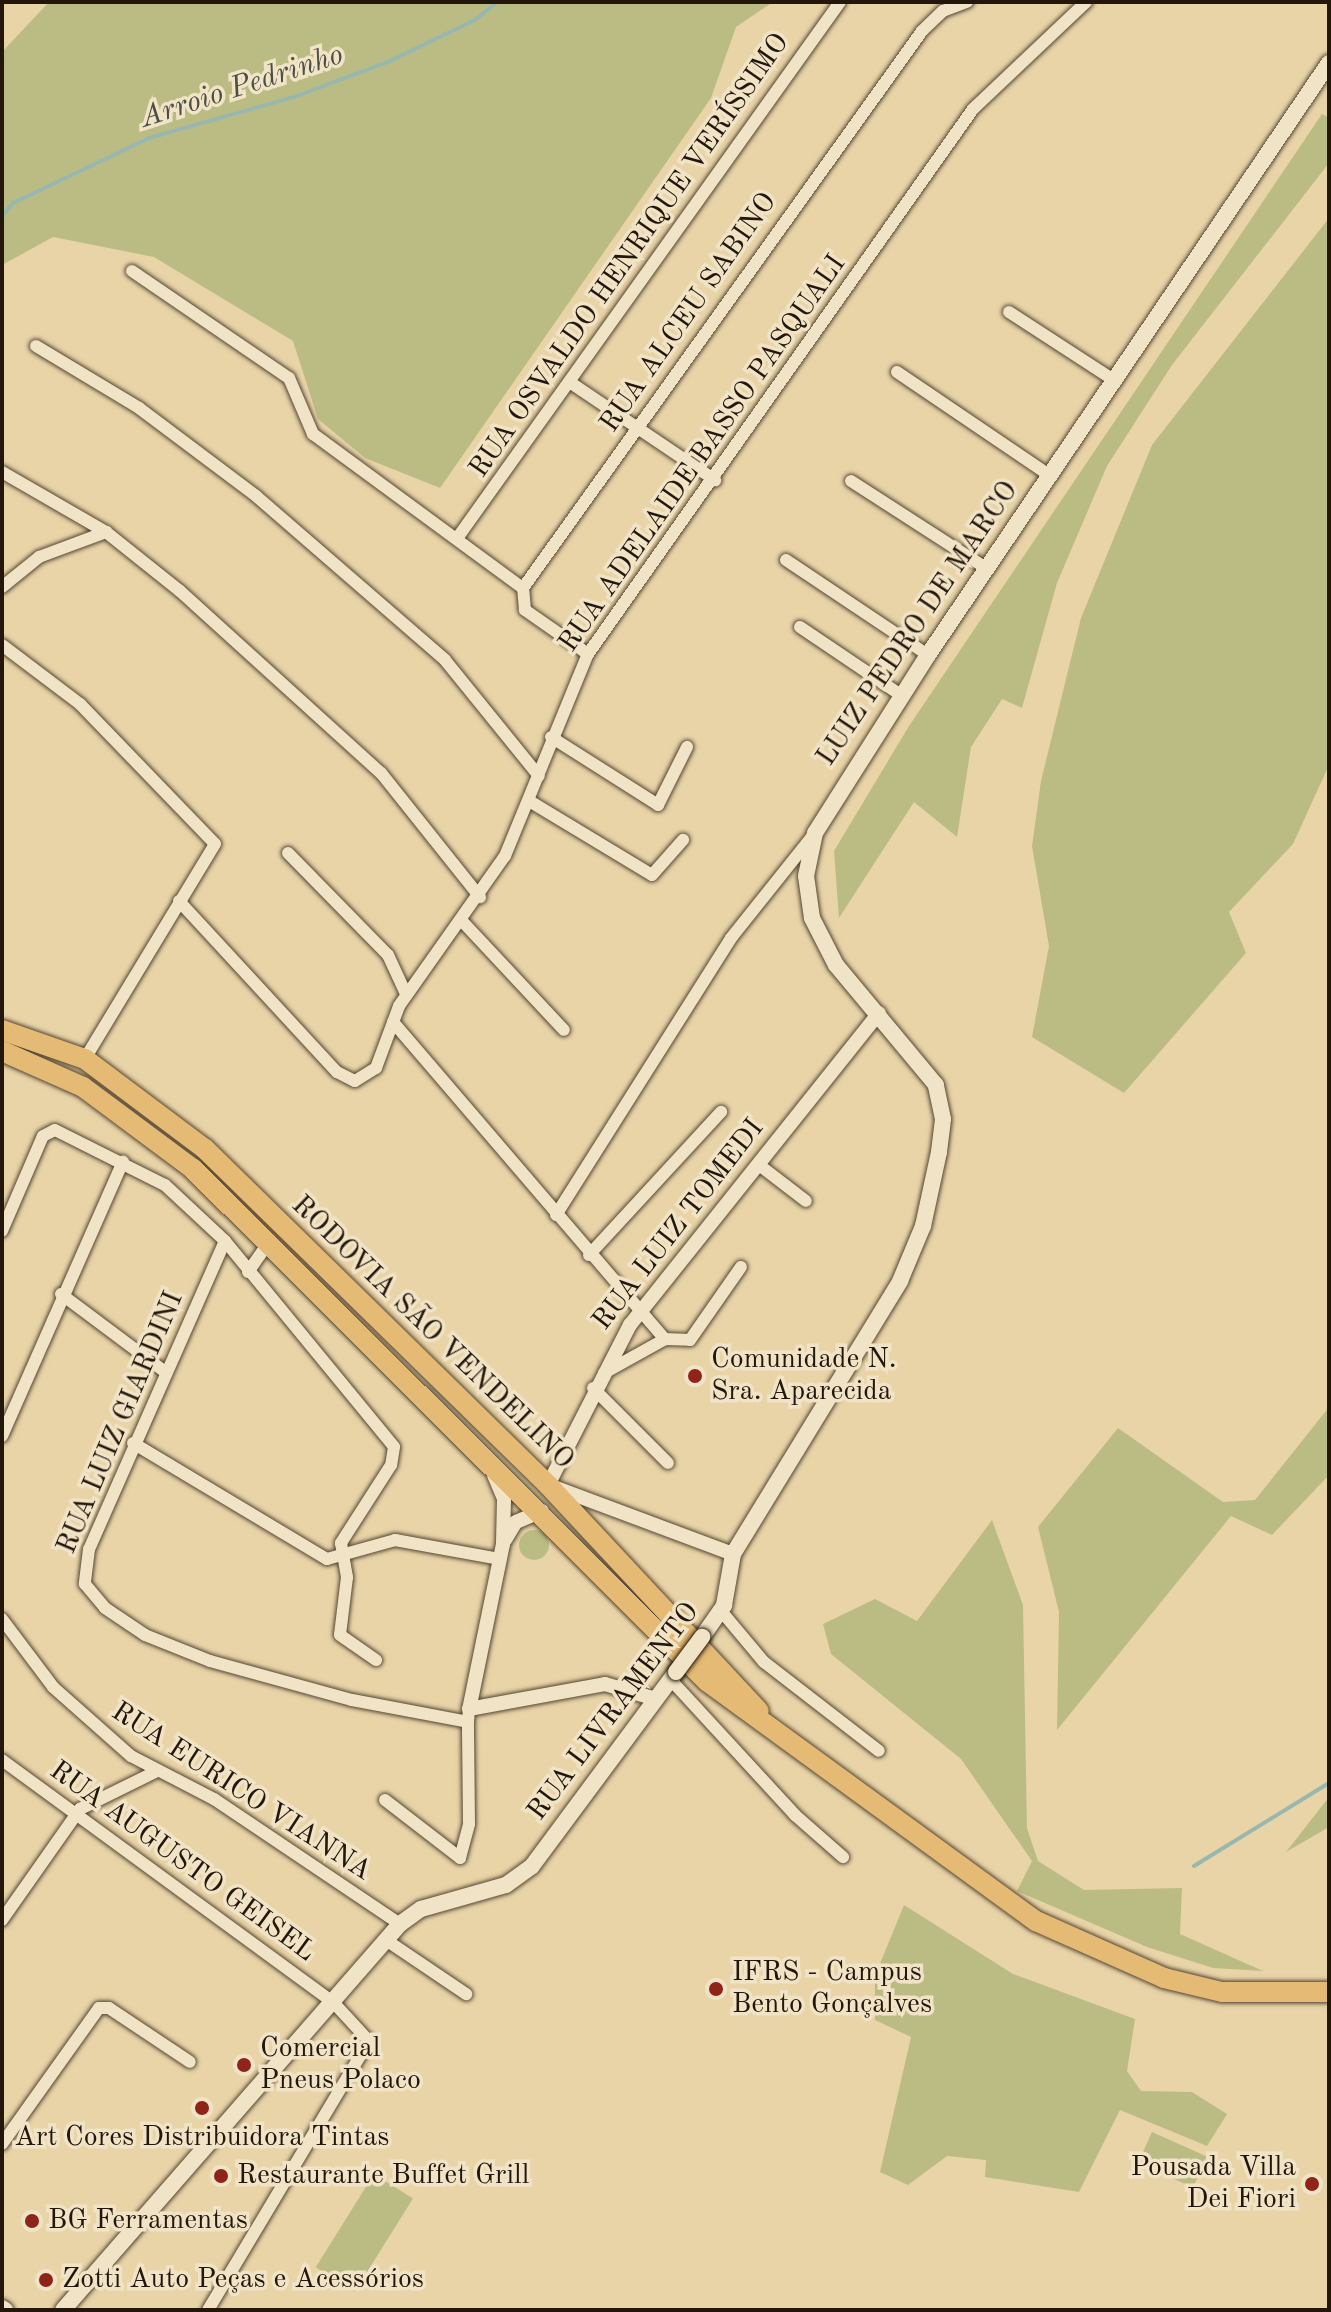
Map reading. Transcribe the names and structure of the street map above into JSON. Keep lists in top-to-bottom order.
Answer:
{
  "streets": {
    "highway": ["RODOVIA SÃO VENDELINO"],
    "main road": ["LUIZ PEDRO DE MARCO", "RUA LIVRAMENTO"],
    "street": [
      "RUA OSVALDO HENRIQUE VERÍSSIMO",
      "RUA ALCEU SABINO",
      "RUA ADELAIDE BASSO PASQUALI",
      "RUA LUIZ TOMEDI",
      "RUA LUIZ GIARDINI",
      "RUA EURICO VIANNA",
      "RUA AUGUSTO GEISEL"
    ]
  },
  "crossings": [
    ["LUIZ PEDRO DE MARCO", "RUA LIVRAMENTO"],
    ["RUA LUIZ TOMEDI", "RODOVIA SÃO VENDELINO"],
    ["RUA LUIZ TOMEDI", "RUA LIVRAMENTO"],
    ["RUA LIVRAMENTO", "RUA EURICO VIANNA"],
    ["RUA LIVRAMENTO", "RUA AUGUSTO GEISEL"]
  ],
  "water": ["Arroio Pedrinho"],
  "places": [
    "Comunidade N. Sra. Aparecida",
    "IFRS - Campus Bento Gonçalves",
    "Comercial Pneus Polaco",
    "Art Cores Distribuidora Tintas",
    "Restaurante Buffet Grill",
    "Pousada Villa Dei Fiori",
    "BG Ferramentas",
    "Zotti Auto Peças e Acessórios"
  ]
}
